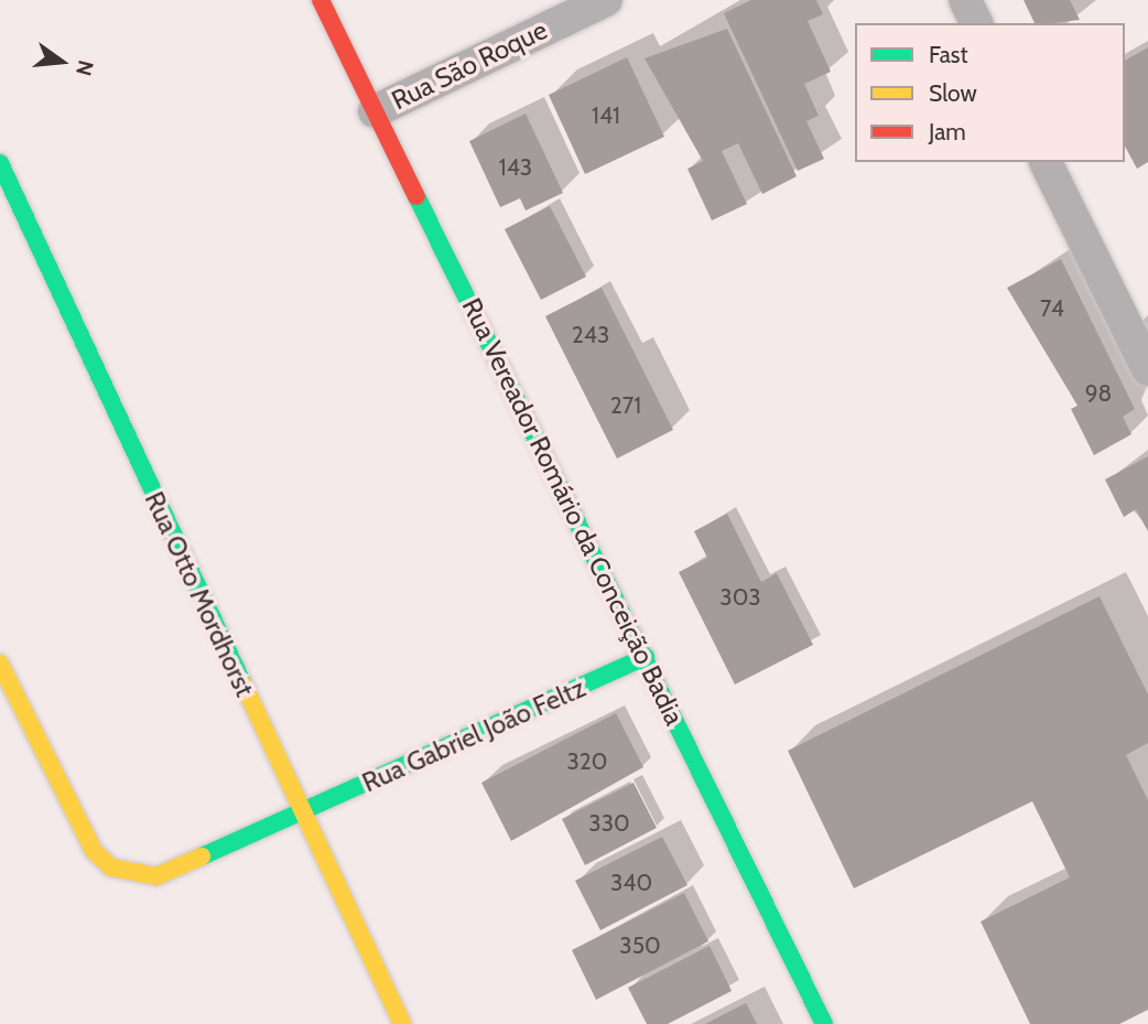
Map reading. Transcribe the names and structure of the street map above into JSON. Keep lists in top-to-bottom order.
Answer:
{
  "streets": {
    "street": [
      "Rua São Roque",
      "Rua Vereador Romário da Conceição Badia",
      "Rua Otto Mordhorst",
      "Rua Gabriel João Feltz"
    ]
  },
  "crossings": [
    ["Rua São Roque", "Rua Vereador Romário da Conceição Badia"],
    ["Rua Vereador Romário da Conceição Badia", "Rua Gabriel João Feltz"],
    ["Rua Otto Mordhorst", "Rua Gabriel João Feltz"]
  ],
  "house_numbers": [
    "141",
    "143",
    "74",
    "243",
    "98",
    "271",
    "303",
    "320",
    "330",
    "340",
    "350"
  ],
  "legend": ["Fast", "Slow", "Jam"],
  "north": "right"
}
